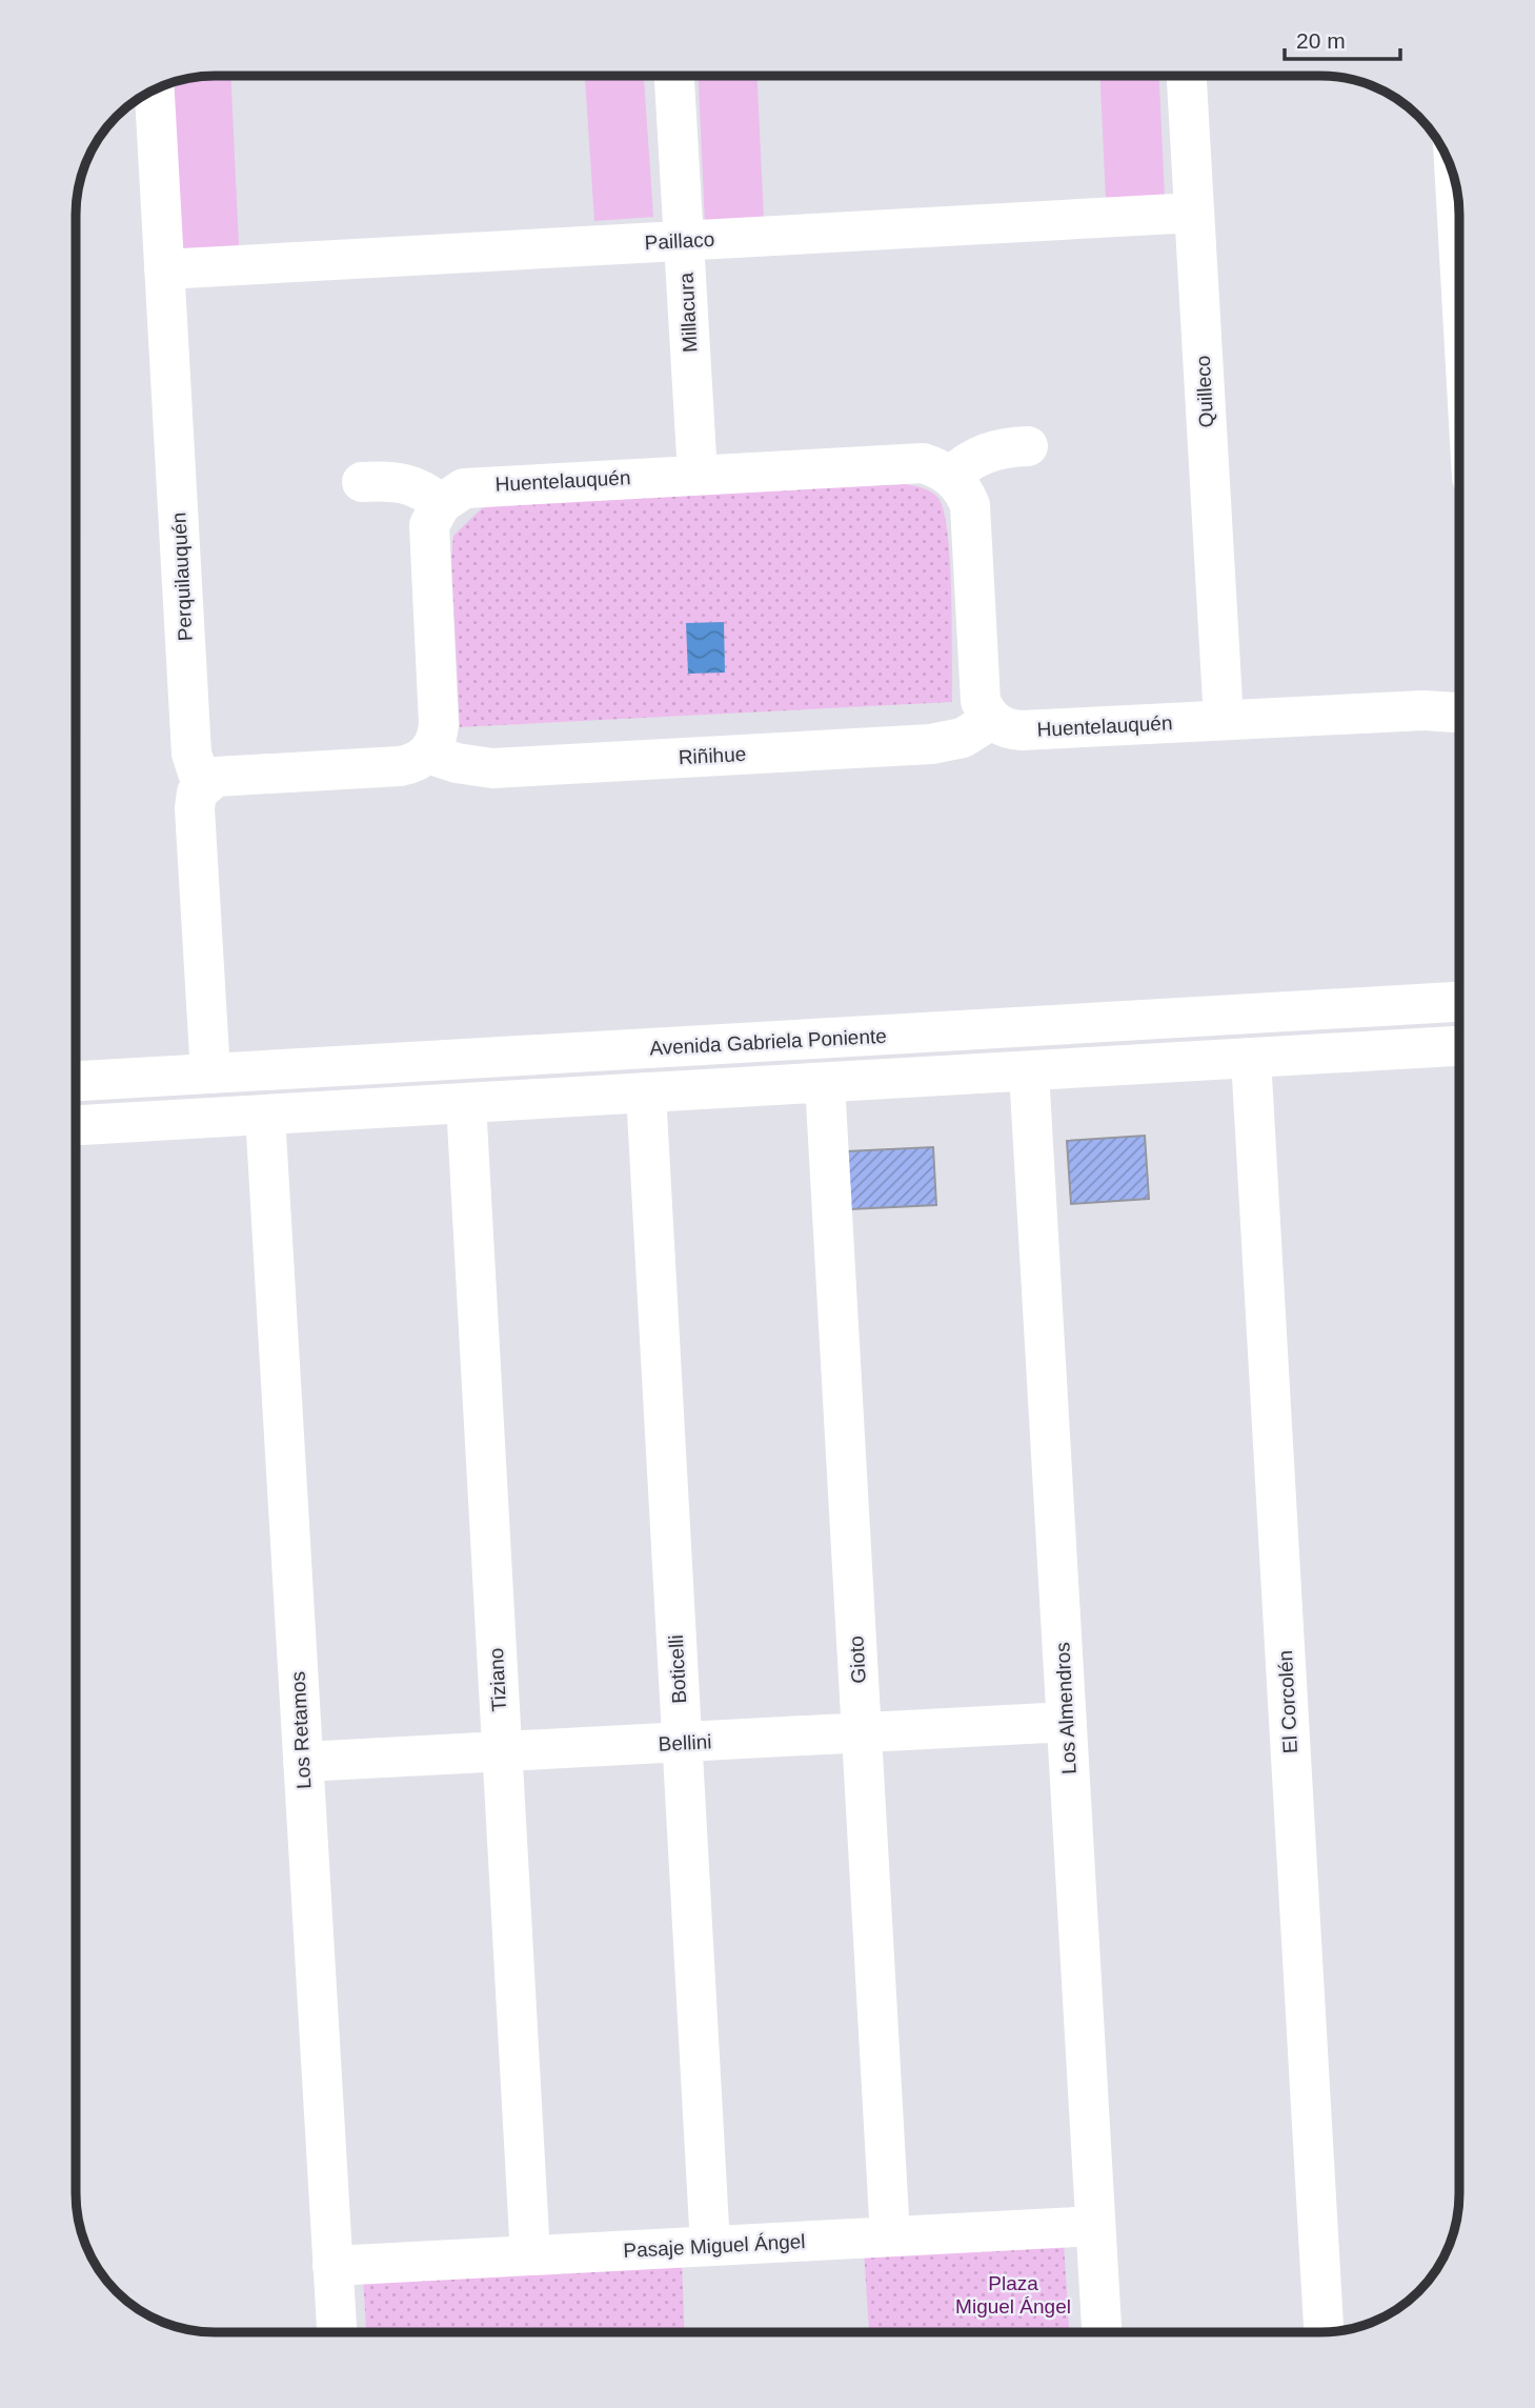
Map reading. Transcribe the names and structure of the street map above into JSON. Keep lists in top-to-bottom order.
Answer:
{
  "streets": {
    "street": [
      "Paillaco",
      "Millacura",
      "Quilleco",
      "Huentelauquén",
      "Perquilauquén",
      "Riñihue",
      "Avenida Gabriela Poniente",
      "Gioto",
      "Boticelli",
      "Tiziano",
      "El Corcolén",
      "Los Almendros",
      "Los Retamos",
      "Bellini",
      "Pasaje Miguel Ángel"
    ]
  },
  "crossings": [
    ["Paillaco", "Millacura"],
    ["Paillaco", "Quilleco"],
    ["Paillaco", "Perquilauquén"],
    ["Millacura", "Huentelauquén"],
    ["Quilleco", "Huentelauquén"],
    ["Huentelauquén", "Riñihue"],
    ["Perquilauquén", "Avenida Gabriela Poniente"],
    ["Gioto", "Bellini"],
    ["Gioto", "Pasaje Miguel Ángel"],
    ["Boticelli", "Bellini"],
    ["Boticelli", "Pasaje Miguel Ángel"],
    ["Tiziano", "Bellini"],
    ["Tiziano", "Pasaje Miguel Ángel"],
    ["Los Almendros", "Bellini"],
    ["Los Almendros", "Pasaje Miguel Ángel"],
    ["Los Retamos", "Bellini"],
    ["Los Retamos", "Pasaje Miguel Ángel"]
  ],
  "parks": ["Plaza Miguel Ángel"],
  "scale_bar": "20 m"
}
